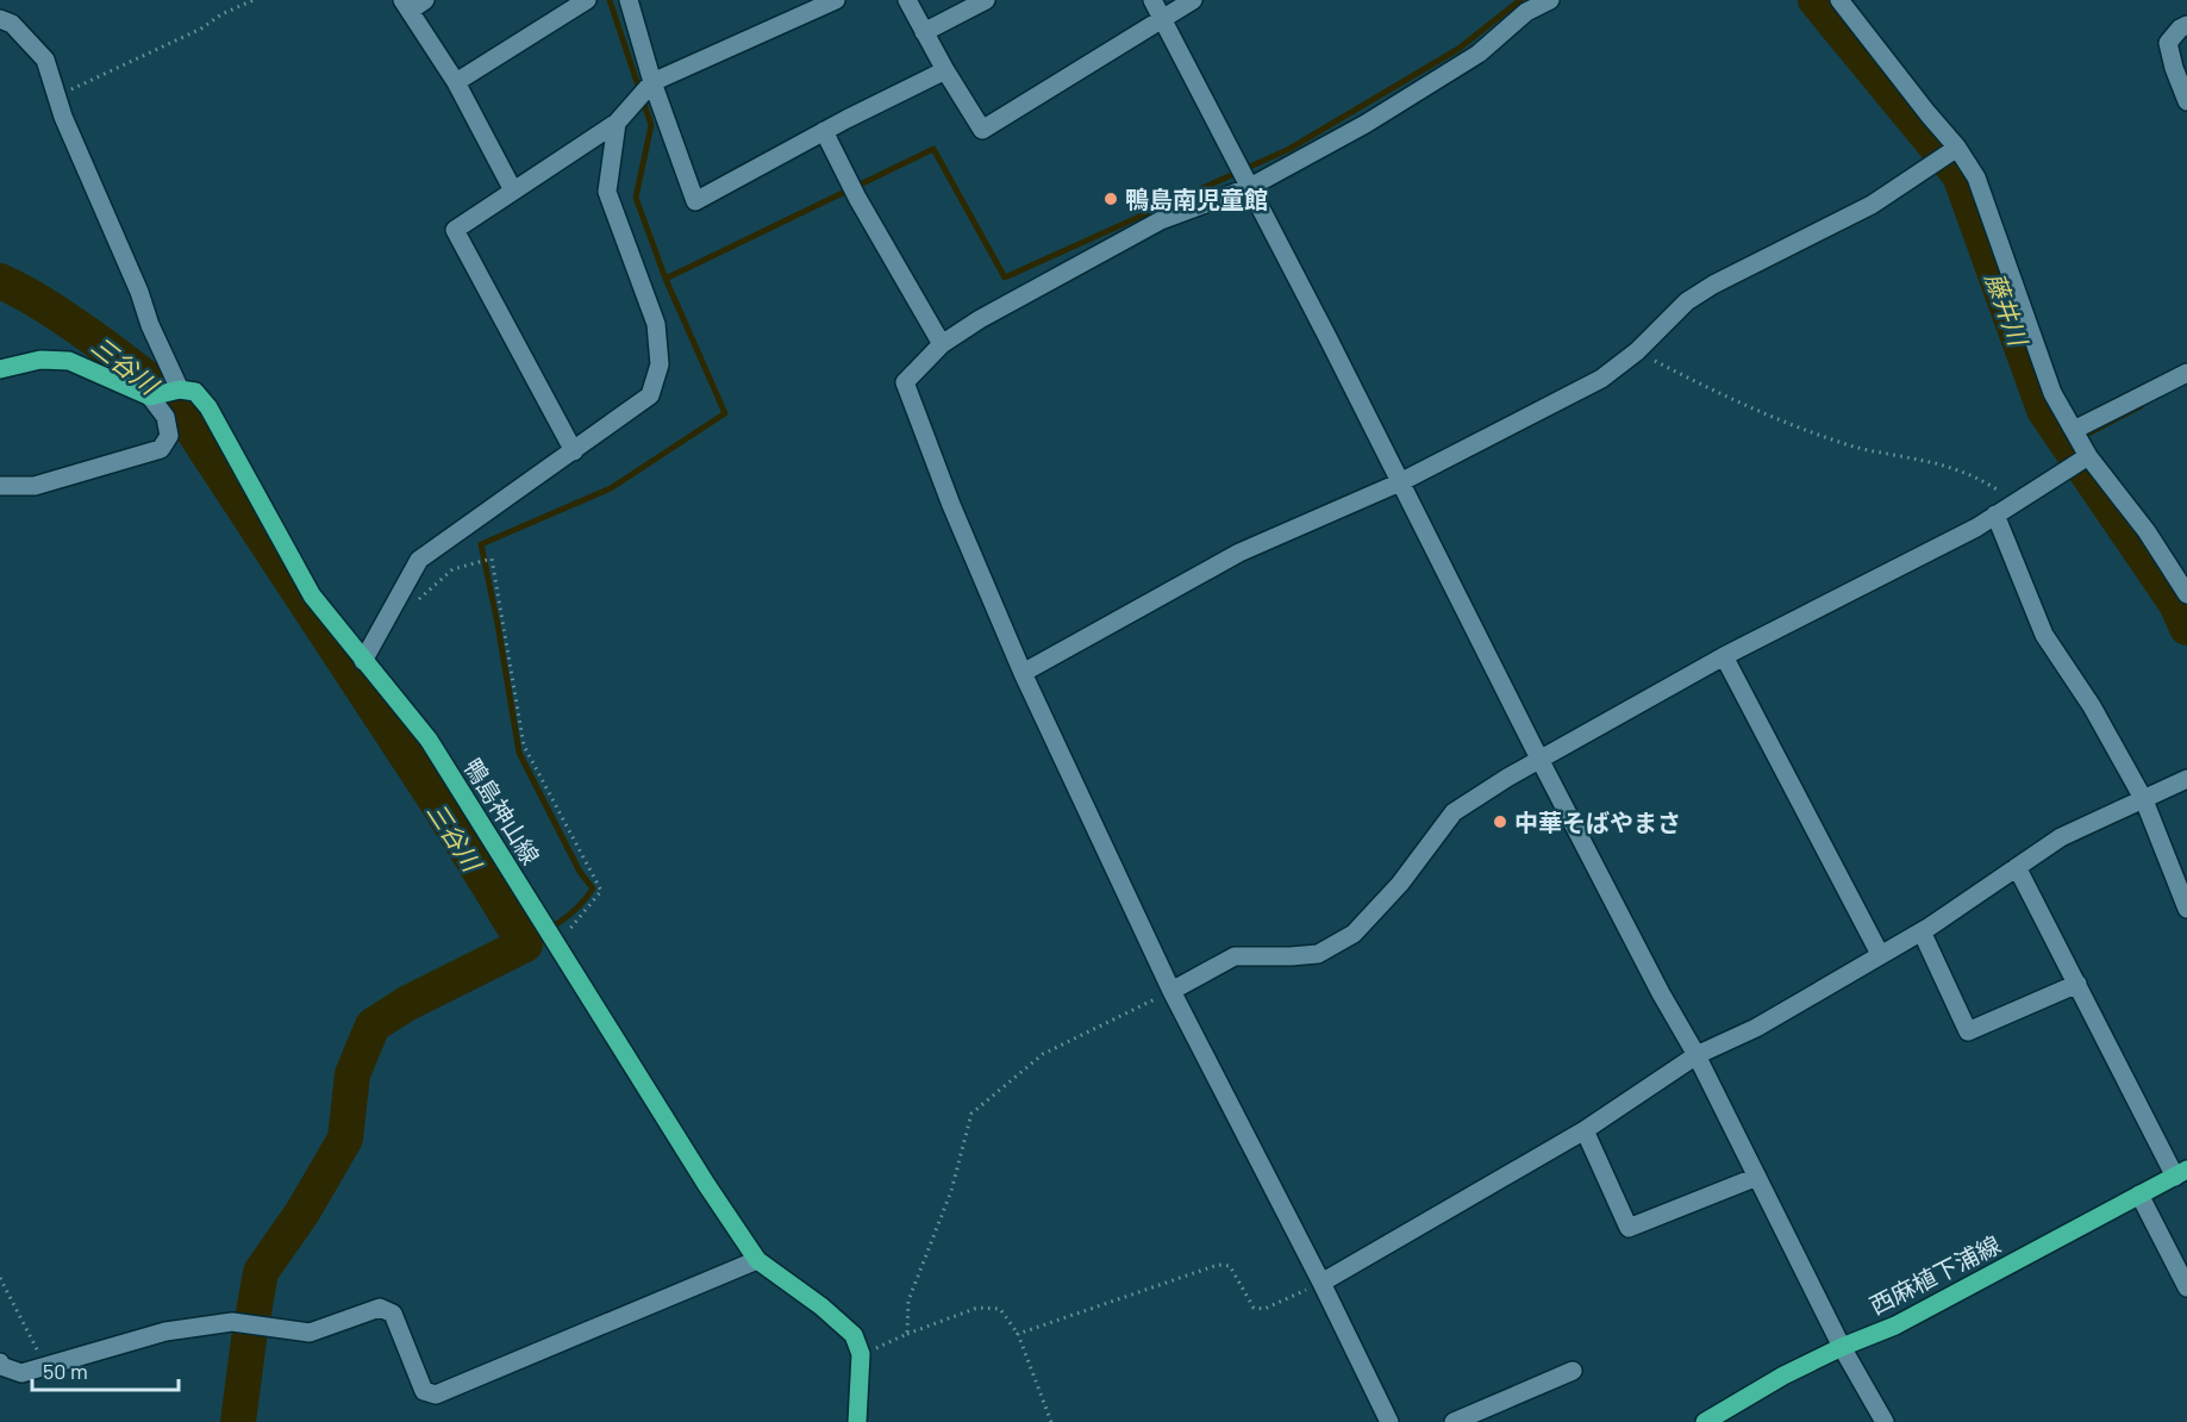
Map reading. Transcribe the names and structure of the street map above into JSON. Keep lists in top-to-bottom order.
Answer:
{
  "streets": {
    "main road": ["鴨島神山線", "西麻植下浦線"]
  },
  "water": ["藤井川", "三谷川"],
  "places": ["鴨島南児童館", "中華そばやまさ"],
  "scale_bar": "50 m"
}
